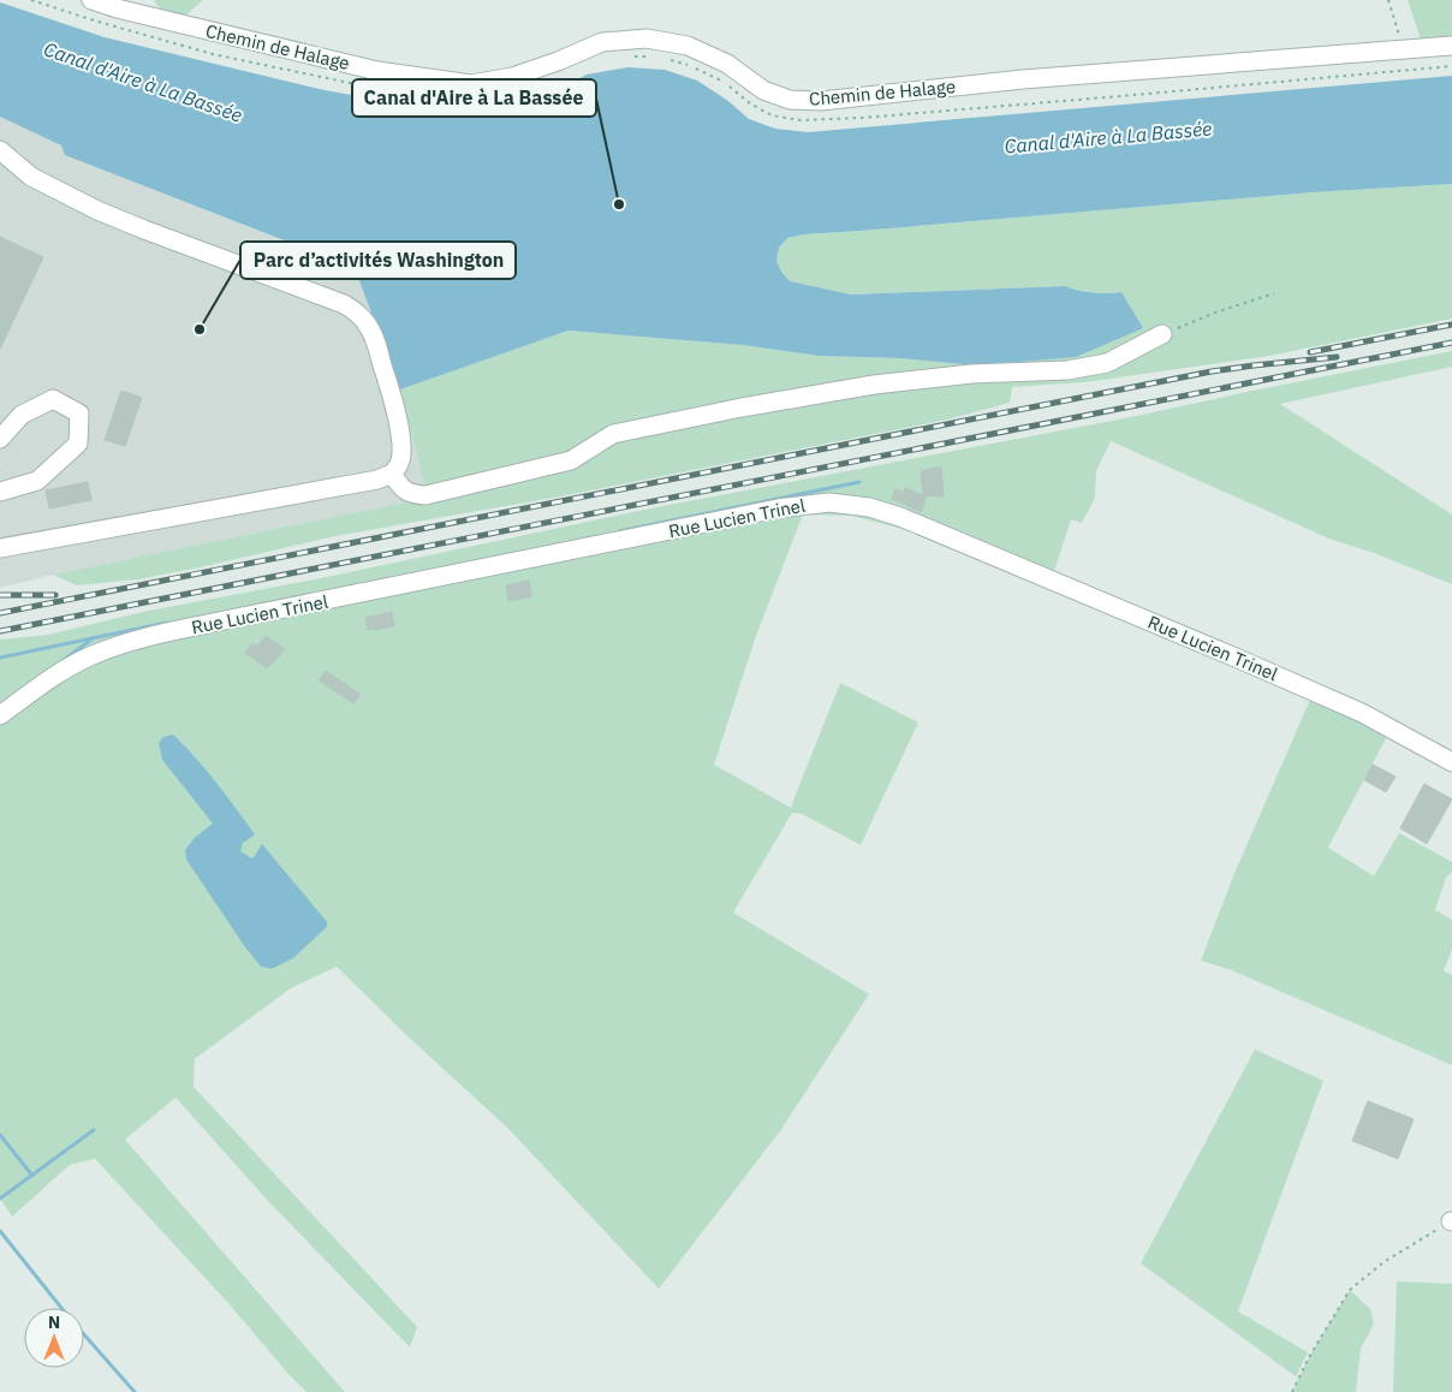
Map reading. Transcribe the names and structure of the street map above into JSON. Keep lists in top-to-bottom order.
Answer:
{
  "streets": {
    "street": ["Chemin de Halage", "Rue Lucien Trinel"]
  },
  "water": ["Canal d'Aire à La Bassée"],
  "places": ["Canal d'Aire à La Bassée", "Parc d’activités Washington"],
  "north": "top"
}
